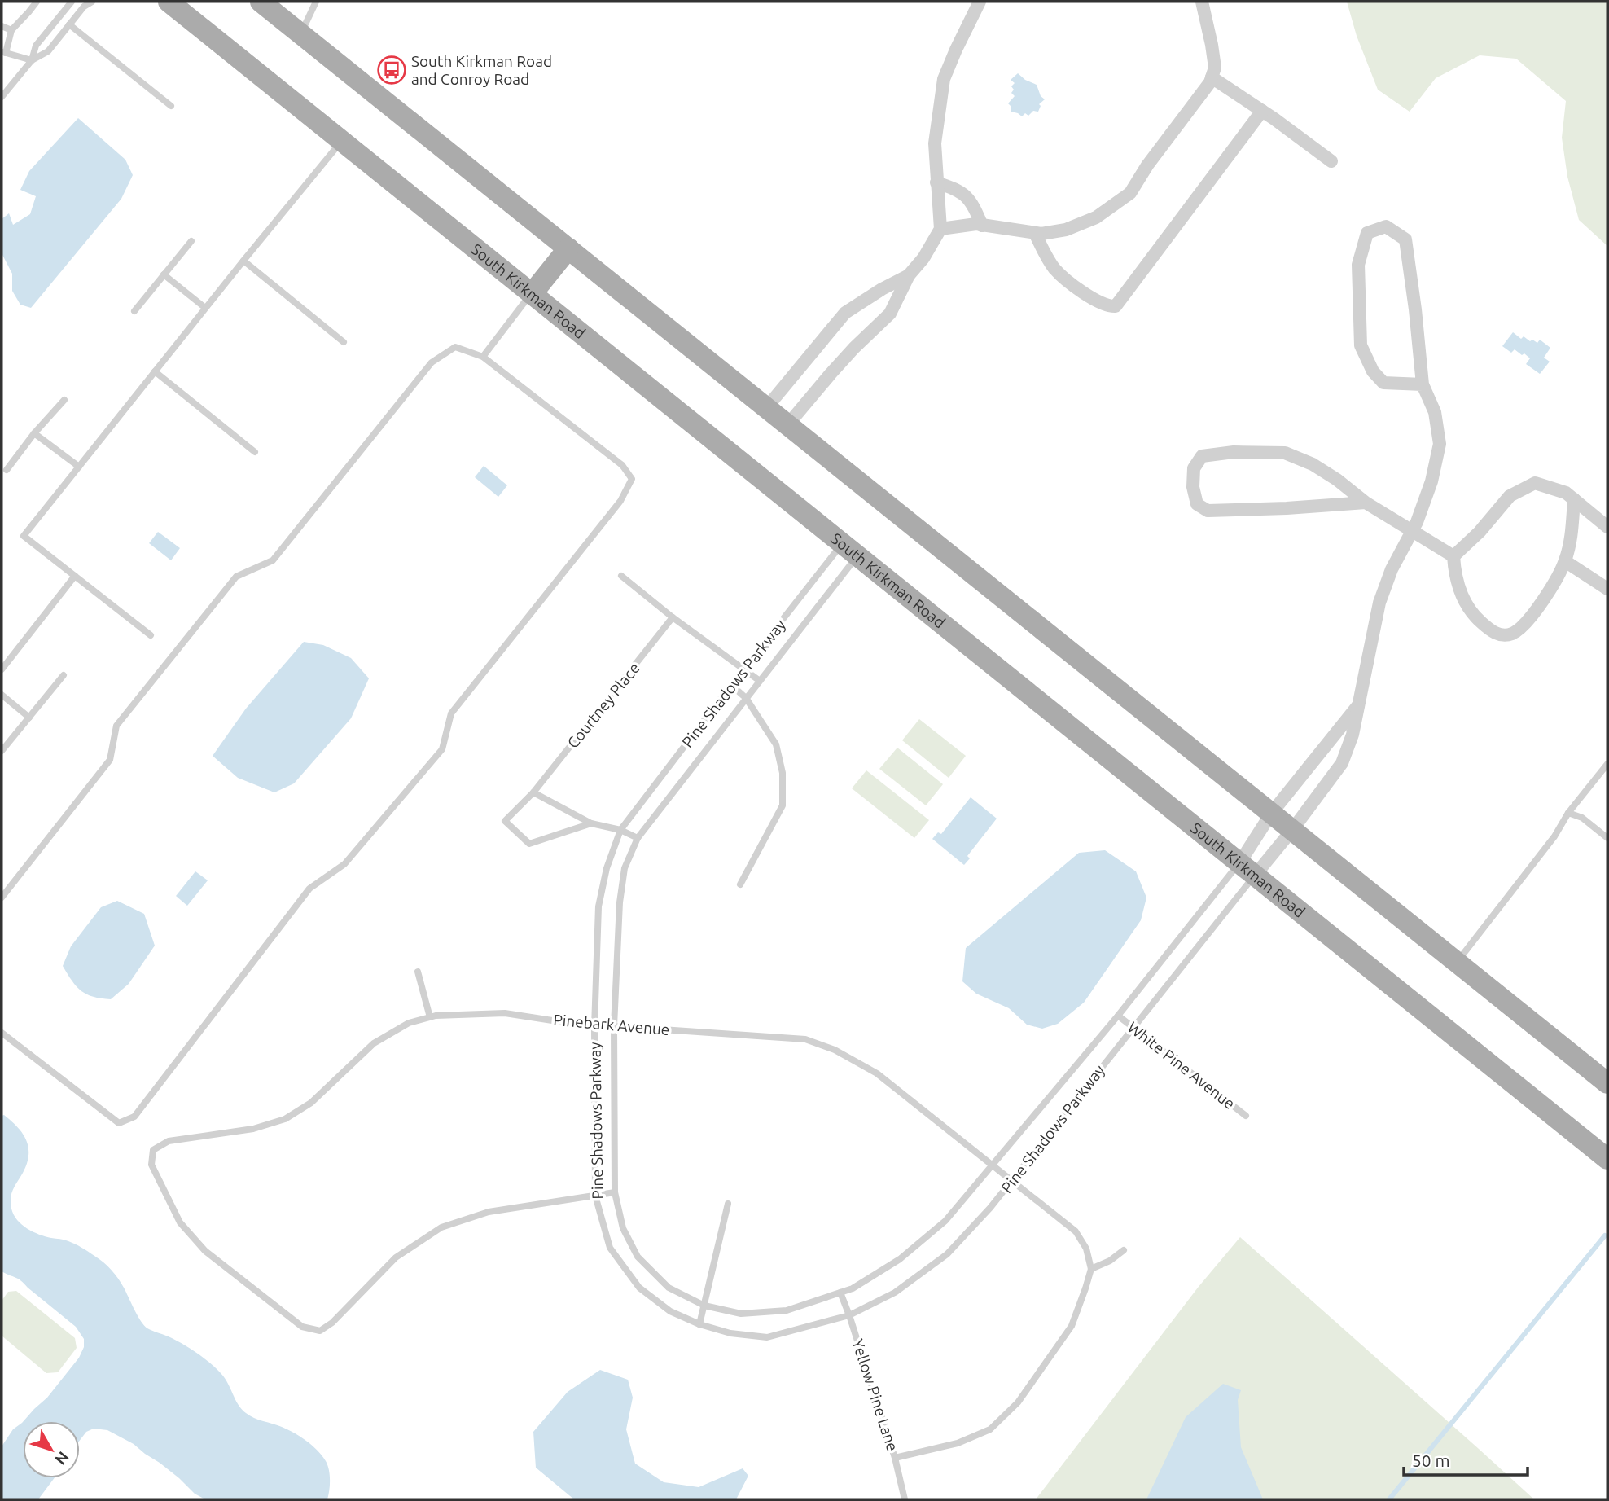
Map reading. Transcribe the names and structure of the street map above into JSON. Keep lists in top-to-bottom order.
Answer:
{
  "streets": {
    "main road": ["South Kirkman Road"],
    "street": ["Pine Shadows Parkway"],
    "lane": [
      "Courtney Place",
      "Pinebark Avenue",
      "White Pine Avenue",
      "Yellow Pine Lane"
    ]
  },
  "crossings": [
    ["South Kirkman Road", "Pine Shadows Parkway"],
    ["Pine Shadows Parkway", "Pinebark Avenue"],
    ["Pine Shadows Parkway", "White Pine Avenue"],
    ["Pine Shadows Parkway", "Yellow Pine Lane"]
  ],
  "places": {
    "bus stop": ["South Kirkman Road and Conroy Road"]
  },
  "scale_bar": "50 m",
  "north": "bottom right"
}
